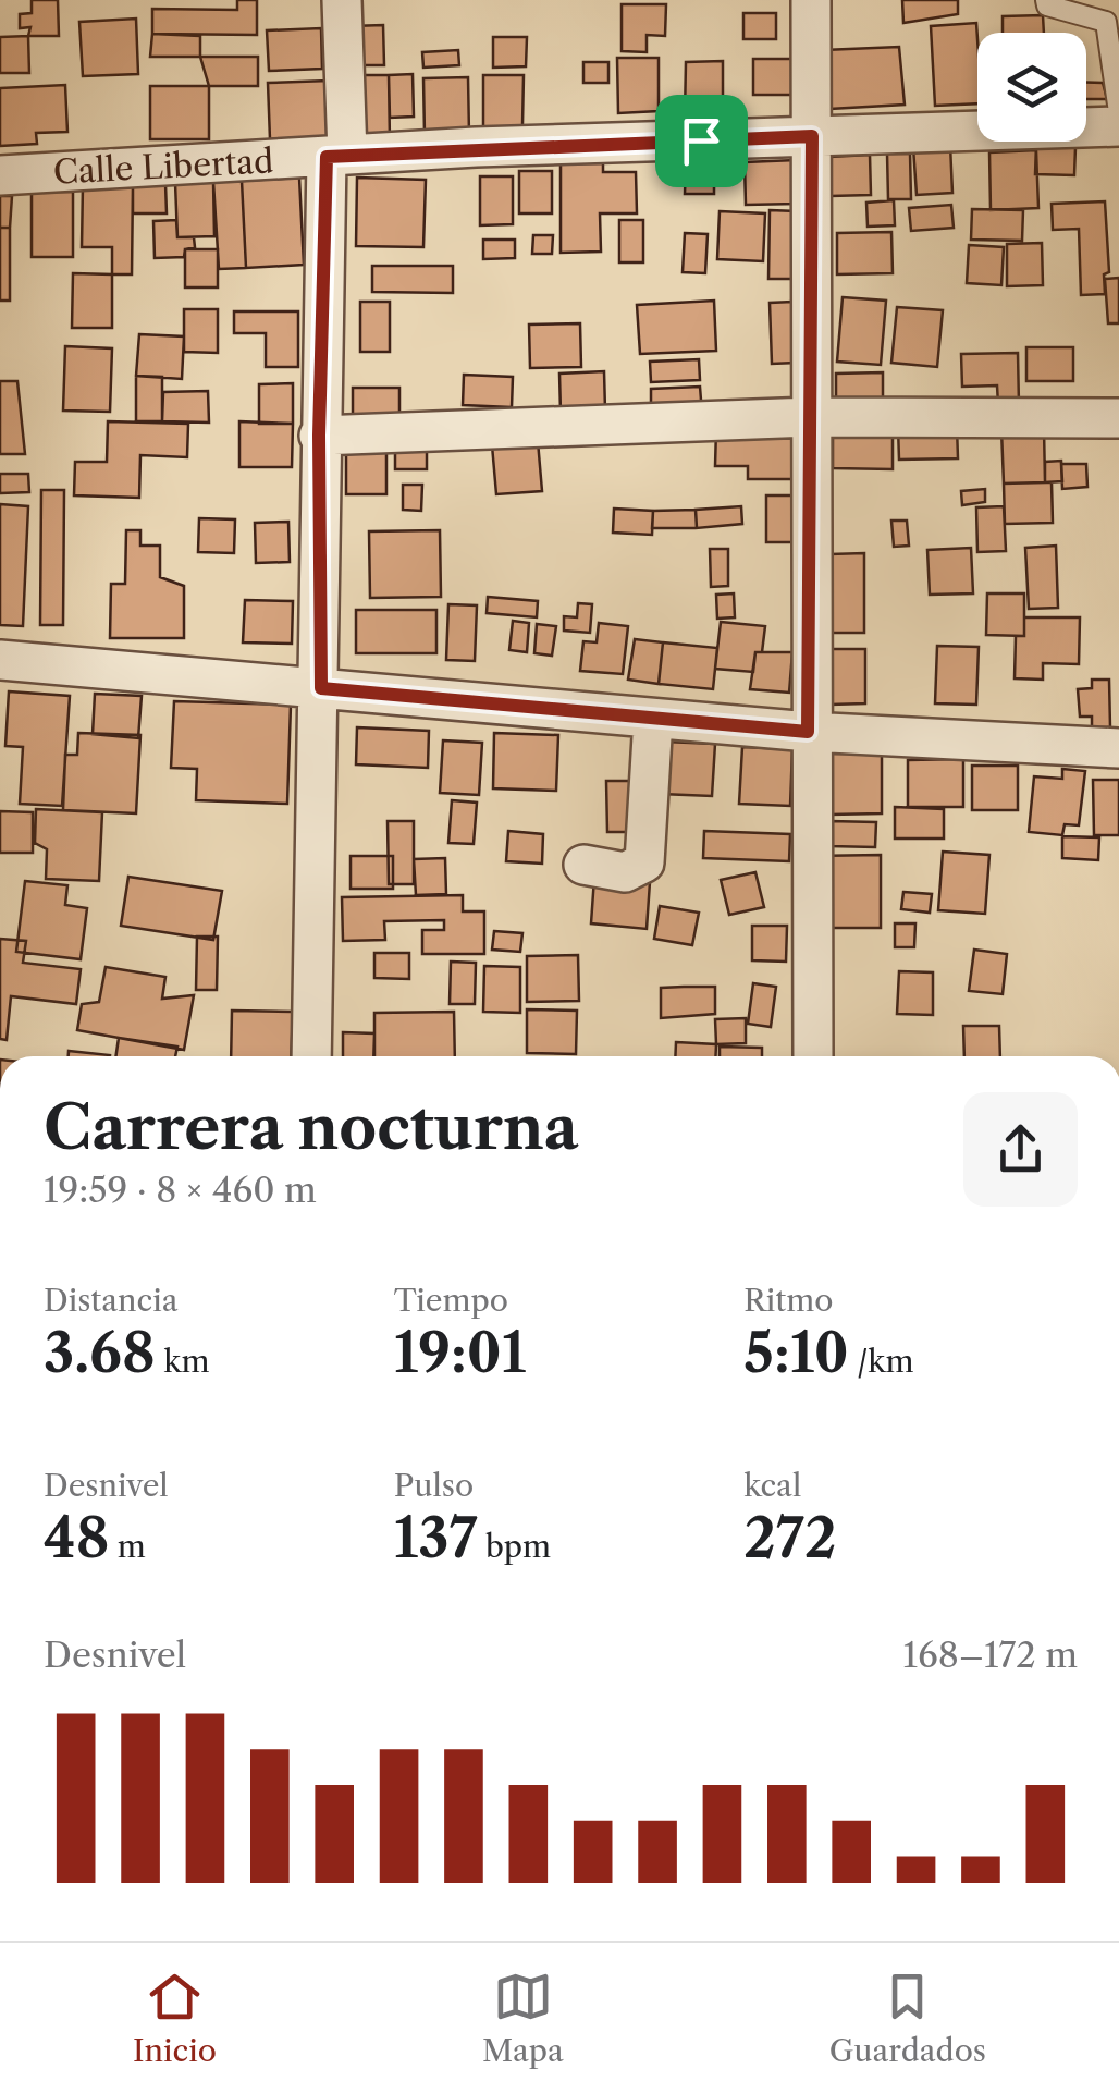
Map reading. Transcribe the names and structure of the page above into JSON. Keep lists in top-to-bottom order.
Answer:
{
  "streets": {
    "street": ["Calle Libertad"]
  },
  "page": {
    "heading": ["Carrera nocturna", "19:59 · 8 × 460 m"],
    "stats": [
      ["Distancia", "3.68 km"],
      ["Tiempo", "19:01"],
      ["Ritmo", "5:10 /km"],
      ["Desnivel", "48 m"],
      ["Pulso", "137 bpm"],
      ["kcal", "272"]
    ],
    "chart": ["Desnivel", "168–172 m"],
    "tabs": ["Inicio", "Mapa", "Guardados"]
  }
}
